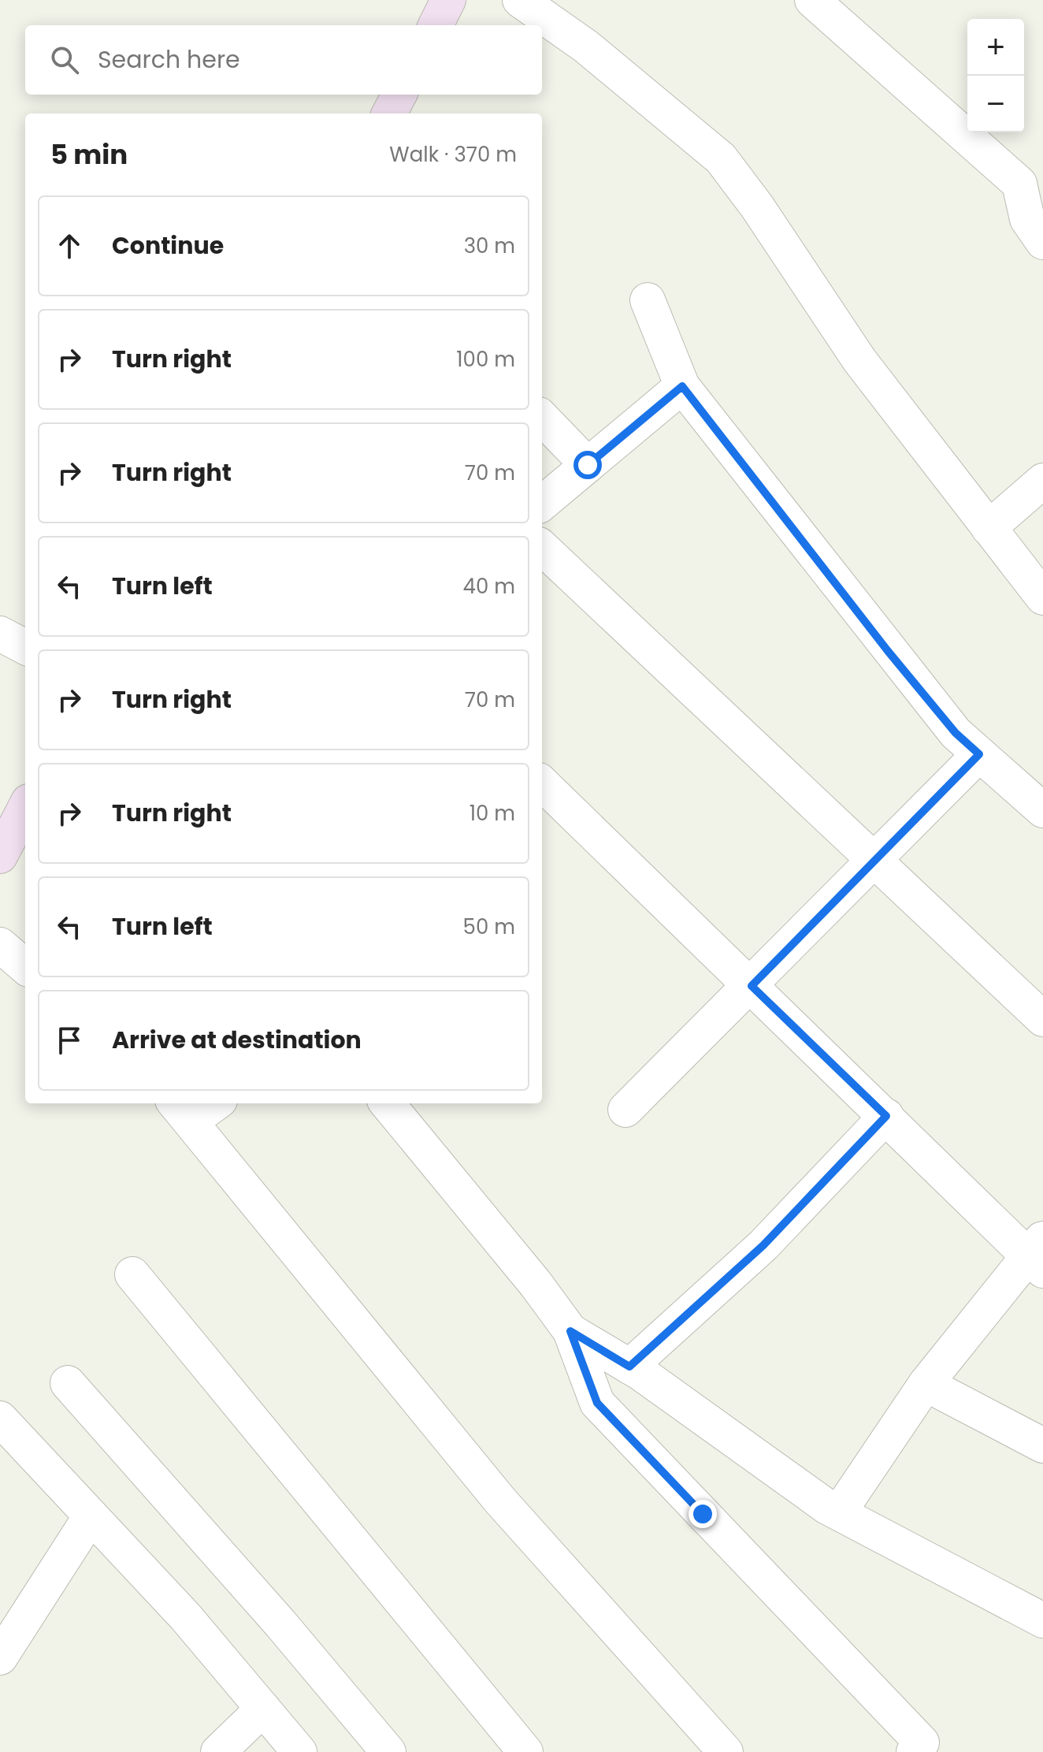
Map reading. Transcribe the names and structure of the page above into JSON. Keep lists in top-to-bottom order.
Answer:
{
  "page": {
    "map_buttons": ["+", "−"],
    "search": "Search here",
    "heading": ["5 min", "Walk · 370 m"],
    "list": [
      ["Continue", "30 m"],
      ["Turn right", "100 m"],
      ["Turn right", "70 m"],
      ["Turn left", "40 m"],
      ["Turn right", "70 m"],
      ["Turn right", "10 m"],
      ["Turn left", "50 m"],
      "Arrive at destination"
    ]
  }
}
